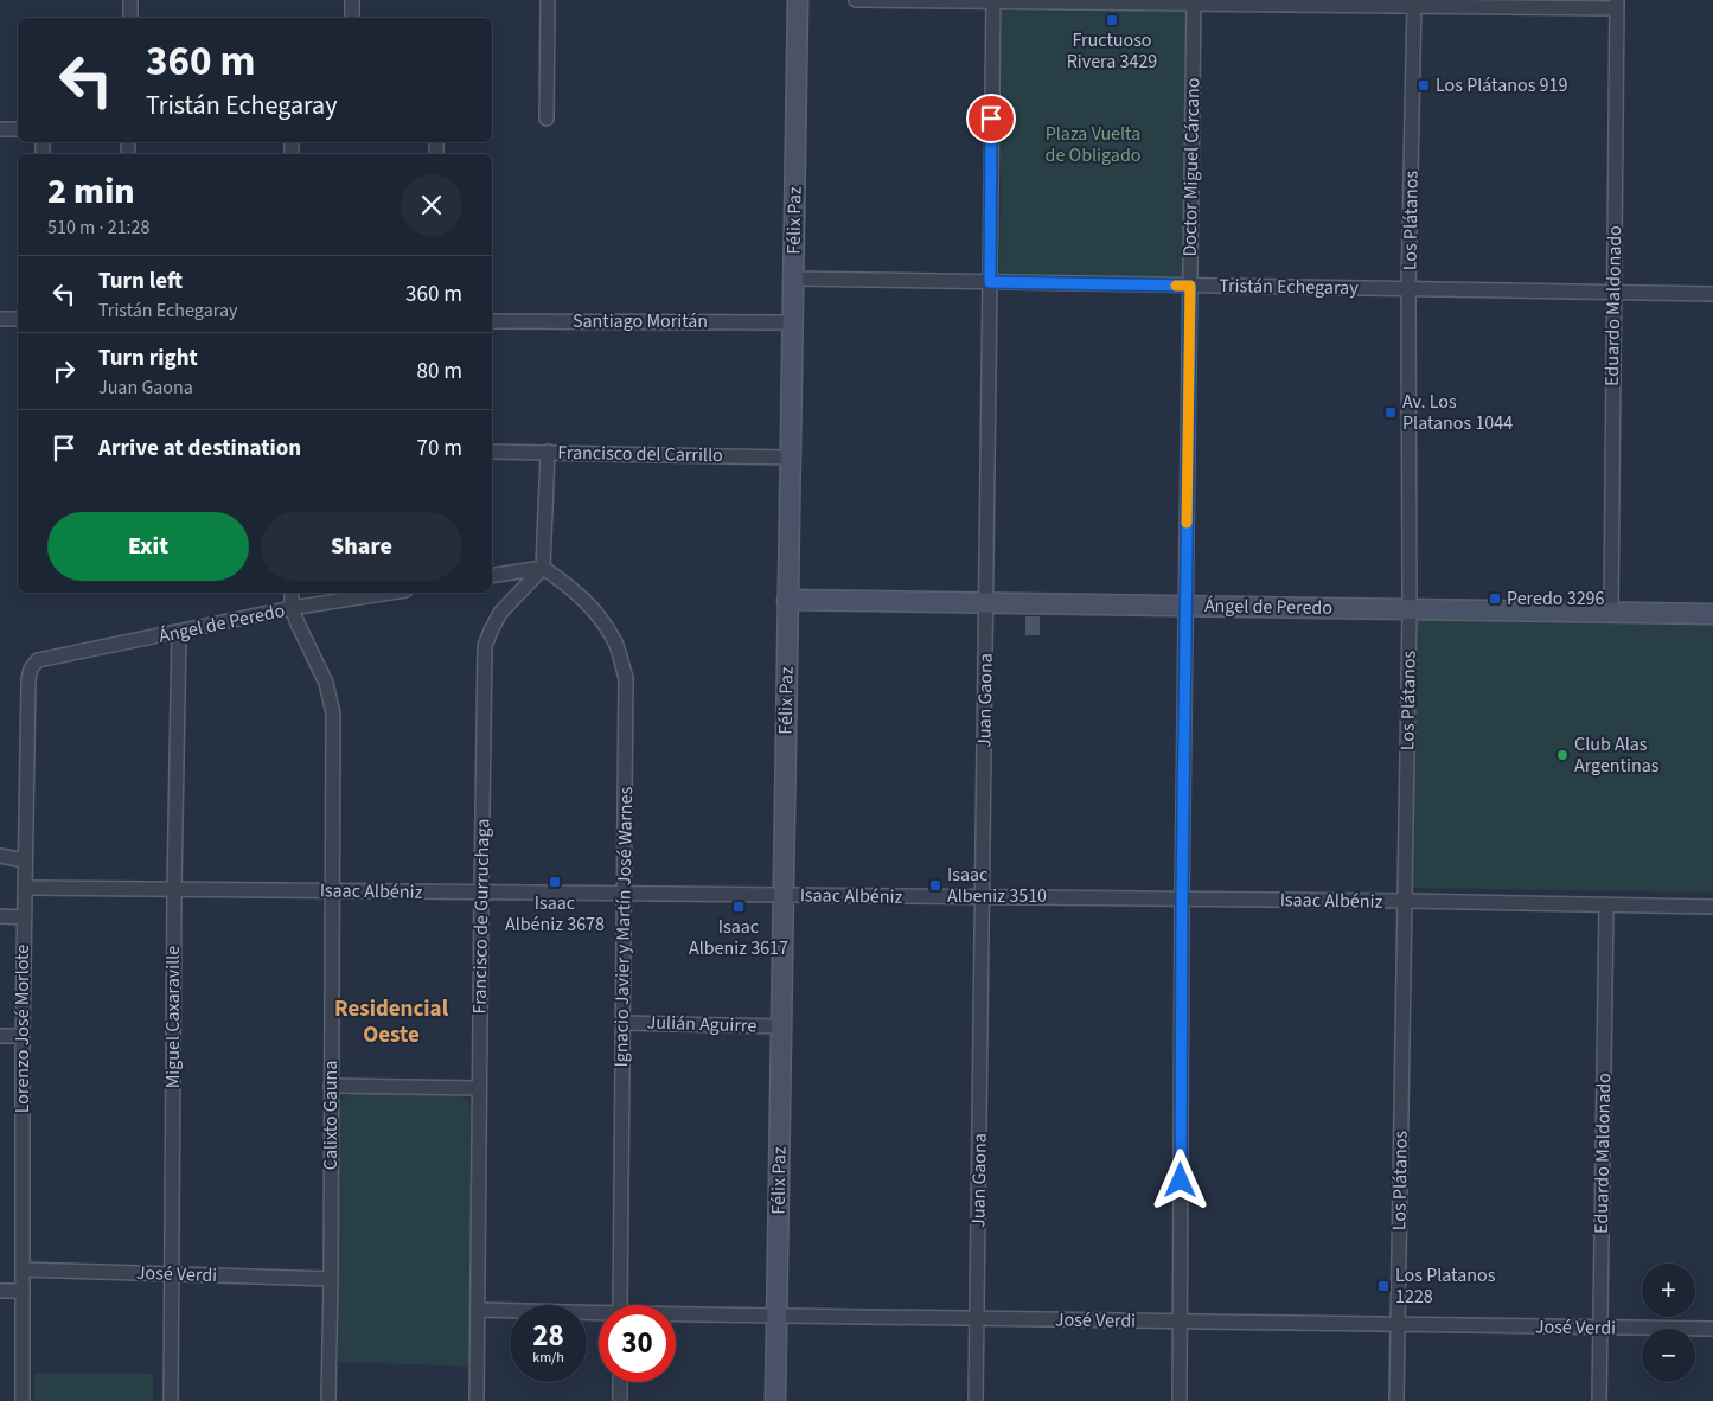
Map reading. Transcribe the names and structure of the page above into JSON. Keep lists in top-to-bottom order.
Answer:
{
  "streets": {
    "main road": ["Félix Paz", "Ángel de Peredo"],
    "street": [
      "Doctor Miguel Cárcano",
      "Los Plátanos",
      "Tristán Echegaray",
      "Eduardo Maldonado",
      "Santiago Moritán",
      "Francisco del Carrillo",
      "Juan Gaona",
      "Isaac Albéniz",
      "Francisco de Gurruchaga",
      "Ignacio Javier y Martín José Warnes",
      "Miguel Caxaraville",
      "Julián Aguirre",
      "Lorenzo José Morlote",
      "Calixto Gauna",
      "José Verdi"
    ]
  },
  "crossings": [
    ["Doctor Miguel Cárcano", "Tristán Echegaray"],
    ["Doctor Miguel Cárcano", "Ángel de Peredo"],
    ["Doctor Miguel Cárcano", "Isaac Albéniz"],
    ["Doctor Miguel Cárcano", "José Verdi"],
    ["Félix Paz", "Tristán Echegaray"],
    ["Félix Paz", "Santiago Moritán"],
    ["Félix Paz", "Francisco del Carrillo"],
    ["Félix Paz", "Ángel de Peredo"],
    ["Félix Paz", "Isaac Albéniz"],
    ["Félix Paz", "Julián Aguirre"],
    ["Félix Paz", "José Verdi"],
    ["Los Plátanos", "Tristán Echegaray"],
    ["Los Plátanos", "Ángel de Peredo"],
    ["Los Plátanos", "Isaac Albéniz"],
    ["Los Plátanos", "José Verdi"],
    ["Tristán Echegaray", "Eduardo Maldonado"],
    ["Tristán Echegaray", "Juan Gaona"],
    ["Eduardo Maldonado", "Ángel de Peredo"],
    ["Eduardo Maldonado", "Isaac Albéniz"],
    ["Eduardo Maldonado", "José Verdi"],
    ["Ángel de Peredo", "Juan Gaona"],
    ["Ángel de Peredo", "Miguel Caxaraville"],
    ["Ángel de Peredo", "Lorenzo José Morlote"],
    ["Ángel de Peredo", "Calixto Gauna"],
    ["Juan Gaona", "Isaac Albéniz"],
    ["Juan Gaona", "José Verdi"],
    ["Isaac Albéniz", "Francisco de Gurruchaga"],
    ["Isaac Albéniz", "Ignacio Javier y Martín José Warnes"],
    ["Isaac Albéniz", "Miguel Caxaraville"],
    ["Isaac Albéniz", "Lorenzo José Morlote"],
    ["Isaac Albéniz", "Calixto Gauna"],
    ["Francisco de Gurruchaga", "Ignacio Javier y Martín José Warnes"],
    ["Francisco de Gurruchaga", "José Verdi"],
    ["Ignacio Javier y Martín José Warnes", "Julián Aguirre"],
    ["Miguel Caxaraville", "José Verdi"],
    ["Lorenzo José Morlote", "José Verdi"],
    ["Calixto Gauna", "José Verdi"]
  ],
  "districts": ["Residencial Oeste"],
  "parks": ["Plaza Vuelta de Obligado"],
  "places": {
    "transit": [
      "Fructuoso Rivera 3429",
      "Los Plátanos 919",
      "Av. Los Platanos 1044",
      "Peredo 3296",
      "Isaac Albéniz 3678",
      "Isaac Albeniz 3510",
      "Isaac Albeniz 3617",
      "Los Platanos 1228"
    ],
    "other": ["Club Alas Argentinas"]
  },
  "page": {
    "turn": ["360 m", "Tristán Echegaray"],
    "heading": ["2 min", "510 m · 21:28"],
    "list": [
      {
        "name": "Turn left",
        "note": "Tristán Echegaray",
        "value": "360 m"
      },
      {
        "name": "Turn right",
        "note": "Juan Gaona",
        "value": "80 m"
      },
      {
        "name": "Arrive at destination",
        "value": "70 m"
      }
    ],
    "buttons": ["Exit", "Share"],
    "map_buttons": ["+", "−"],
    "speed": "28 km/h",
    "limit": "30"
  }
}
